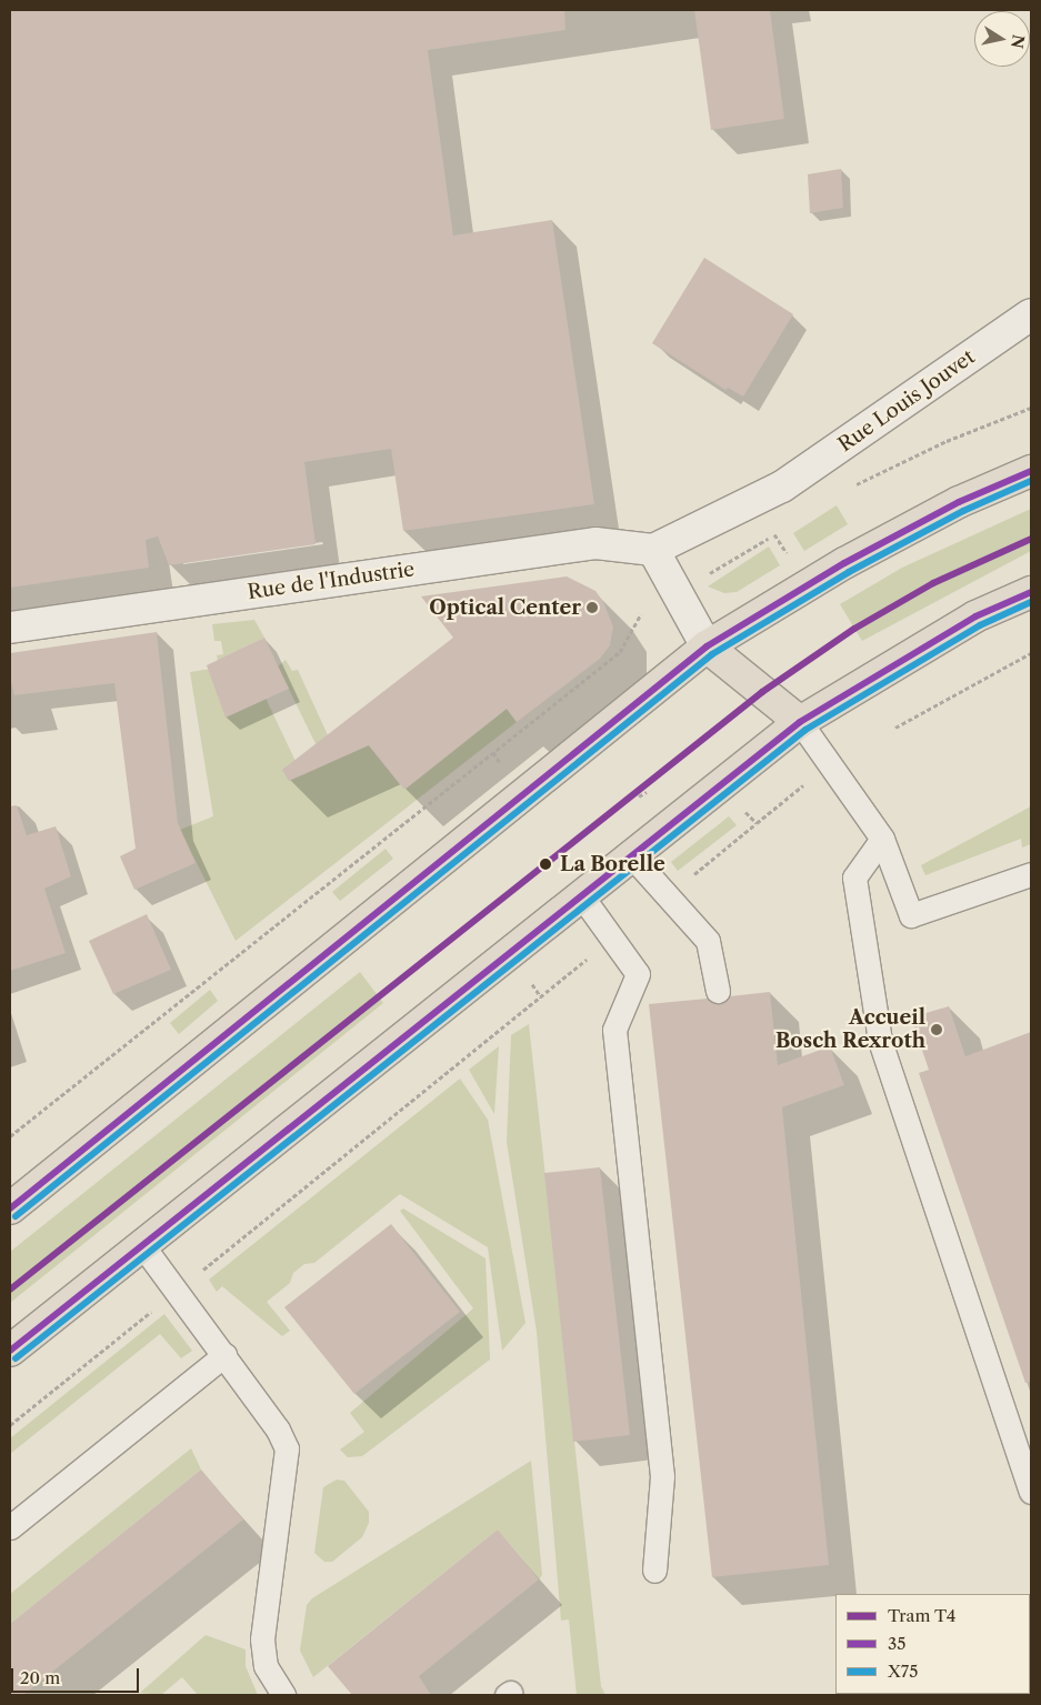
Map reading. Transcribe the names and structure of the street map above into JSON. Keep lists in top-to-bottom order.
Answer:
{
  "streets": {
    "street": ["Rue Louis Jouvet", "Rue de l'Industrie"]
  },
  "crossings": [
    ["Rue Louis Jouvet", "Rue de l'Industrie"]
  ],
  "places": ["Optical Center", "La Borelle", "Accueil Bosch Rexroth"],
  "lines": ["transit line 35", "transit line X75", "tram line T4"],
  "legend": ["Tram T4", "35", "X75"],
  "scale_bar": "20 m",
  "north": "right"
}
